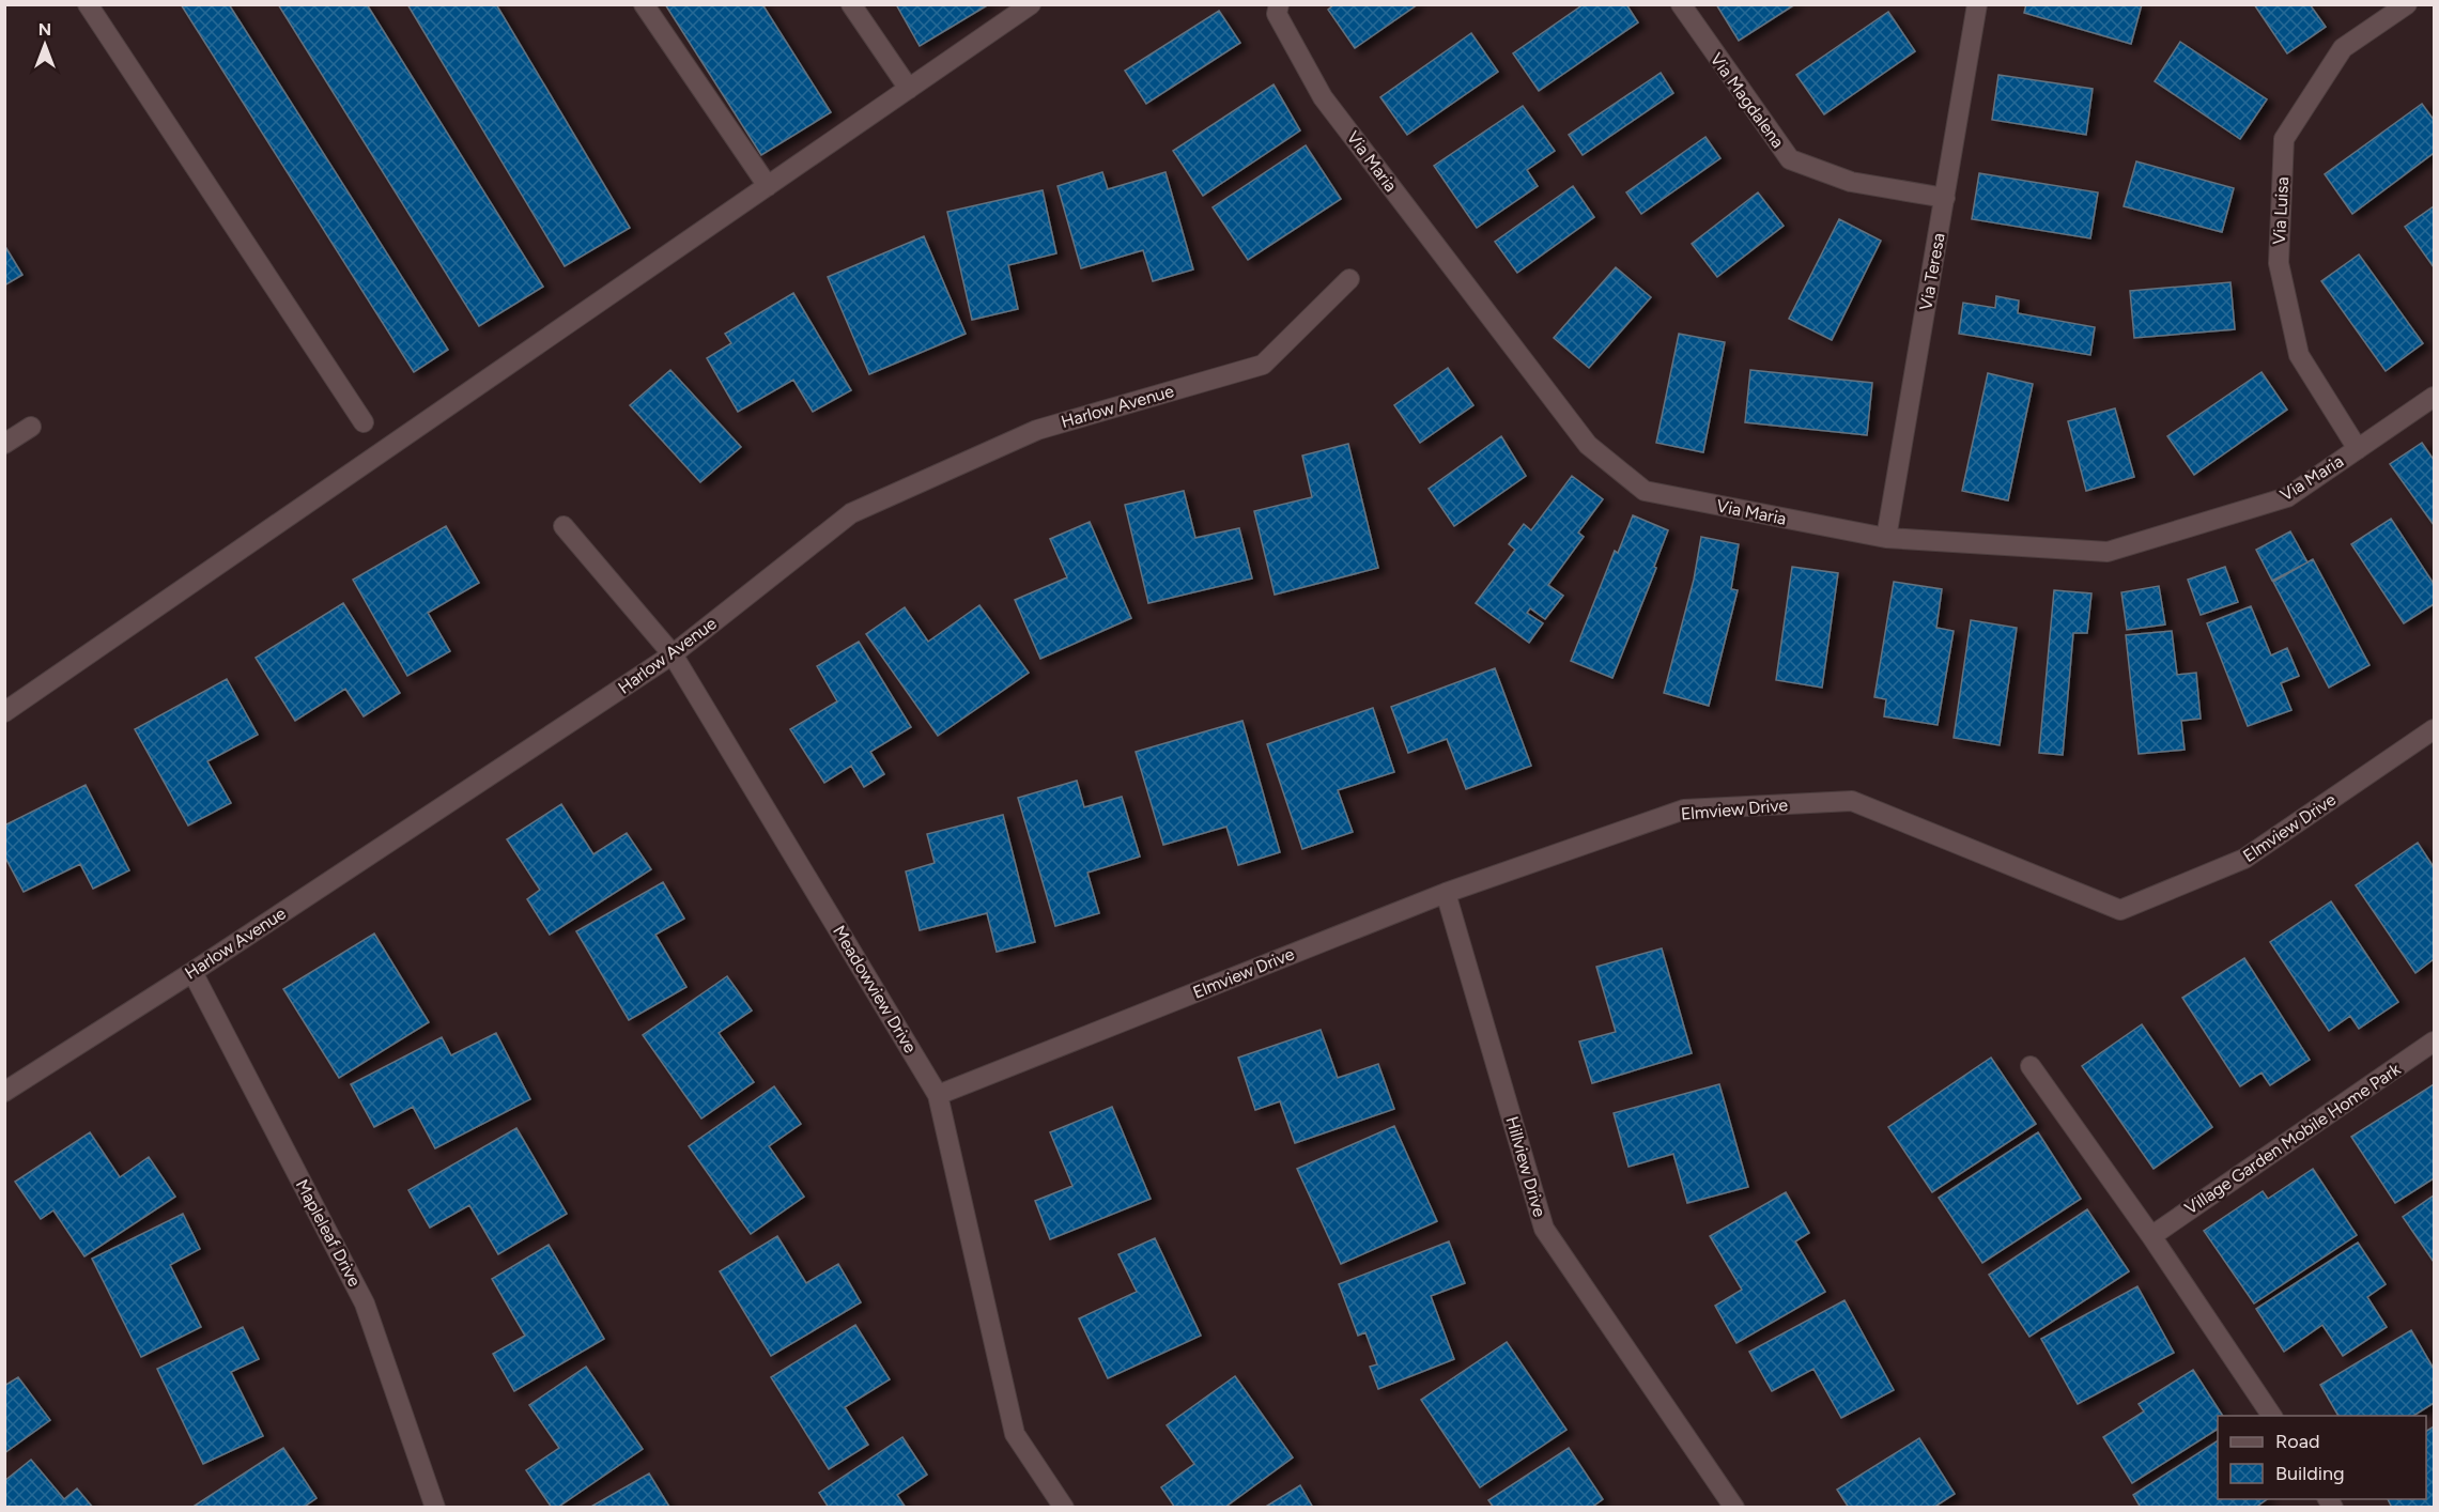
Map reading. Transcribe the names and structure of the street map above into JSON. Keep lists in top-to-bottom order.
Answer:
{
  "streets": {
    "street": [
      "Via Magdalena",
      "Via Maria",
      "Via Luisa",
      "Via Teresa",
      "Harlow Avenue",
      "Elmview Drive",
      "Meadowview Drive",
      "Village Garden Mobile Home Park",
      "Hillview Drive",
      "Mapleleaf Drive"
    ]
  },
  "crossings": [
    ["Via Magdalena", "Via Teresa"],
    ["Via Maria", "Via Luisa"],
    ["Via Maria", "Via Teresa"],
    ["Harlow Avenue", "Meadowview Drive"],
    ["Harlow Avenue", "Mapleleaf Drive"],
    ["Elmview Drive", "Meadowview Drive"],
    ["Elmview Drive", "Hillview Drive"]
  ],
  "legend": ["Road", "Building"],
  "north": "top"
}
